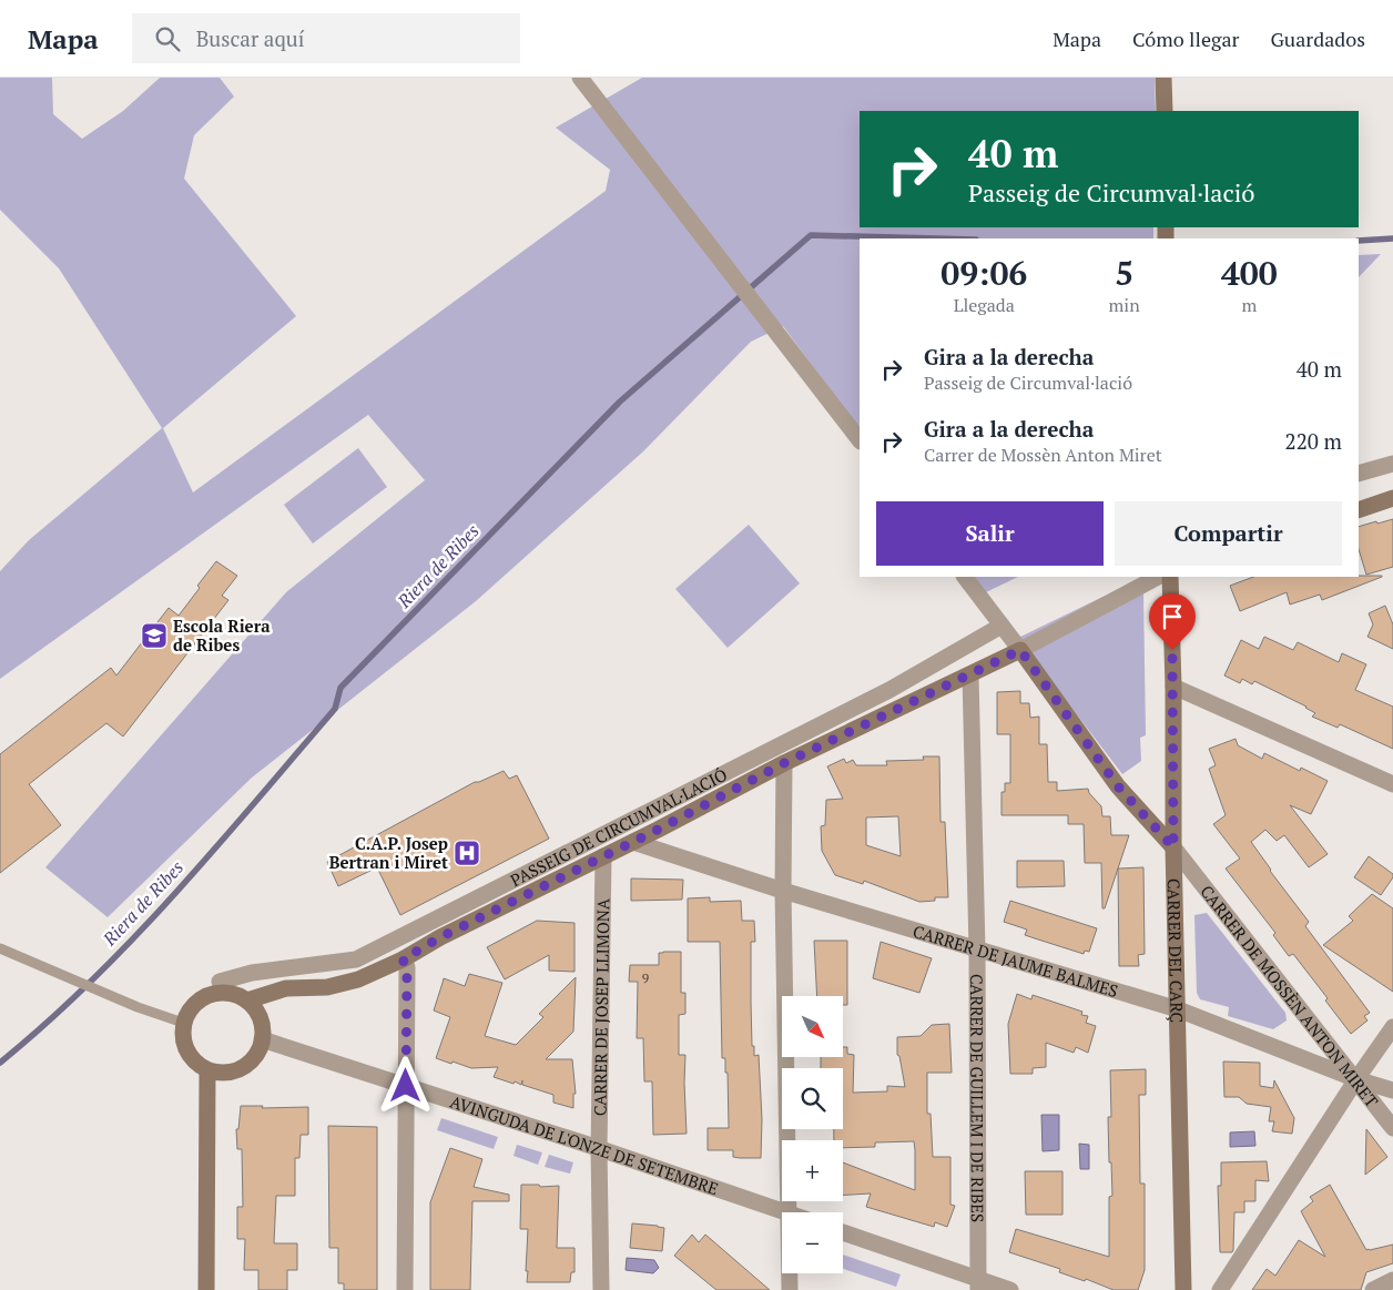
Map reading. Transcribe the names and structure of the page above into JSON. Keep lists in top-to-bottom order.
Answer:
{
  "streets": {
    "street": [
      "PASSEIG DE CIRCUMVAL·LACIÓ",
      "CARRER DEL CARÇ",
      "CARRER DE JAUME BALMES",
      "CARRER DE MOSSÈN ANTON MIRET",
      "CARRER DE JOSEP LLIMONA",
      "CARRER DE GUILLEM I DE RIBES",
      "AVINGUDA DE L'ONZE DE SETEMBRE"
    ]
  },
  "crossings": [
    ["PASSEIG DE CIRCUMVAL·LACIÓ", "CARRER DE JAUME BALMES"],
    ["PASSEIG DE CIRCUMVAL·LACIÓ", "CARRER DE MOSSÈN ANTON MIRET"],
    ["PASSEIG DE CIRCUMVAL·LACIÓ", "CARRER DE JOSEP LLIMONA"],
    ["PASSEIG DE CIRCUMVAL·LACIÓ", "CARRER DE GUILLEM I DE RIBES"],
    ["PASSEIG DE CIRCUMVAL·LACIÓ", "AVINGUDA DE L'ONZE DE SETEMBRE"],
    ["CARRER DEL CARÇ", "CARRER DE JAUME BALMES"],
    ["CARRER DEL CARÇ", "CARRER DE MOSSÈN ANTON MIRET"],
    ["CARRER DE JAUME BALMES", "CARRER DE MOSSÈN ANTON MIRET"],
    ["CARRER DE JAUME BALMES", "CARRER DE GUILLEM I DE RIBES"],
    ["CARRER DE JOSEP LLIMONA", "AVINGUDA DE L'ONZE DE SETEMBRE"]
  ],
  "water": ["Riera de Ribes"],
  "places": {
    "school or university": ["Escola Riera de Ribes"],
    "hospital": ["C.A.P. Josep Bertran i Miret"]
  },
  "house_numbers": ["9"],
  "north": "bottom right",
  "page": {
    "header": "Mapa",
    "search": "Buscar aquí",
    "nav": ["Mapa", "Cómo llegar", "Guardados"],
    "turn": ["40 m", "Passeig de Circumval·lació"],
    "eta": [
      "09:06",
      "Llegada",
      "5",
      "min",
      "400",
      "m"
    ],
    "list": [
      {
        "name": "Gira a la derecha",
        "note": "Passeig de Circumval·lació",
        "value": "40 m"
      },
      {
        "name": "Gira a la derecha",
        "note": "Carrer de Mossèn Anton Miret",
        "value": "220 m"
      }
    ],
    "buttons": ["Salir", "Compartir"],
    "map_buttons": ["+", "−"]
  }
}
